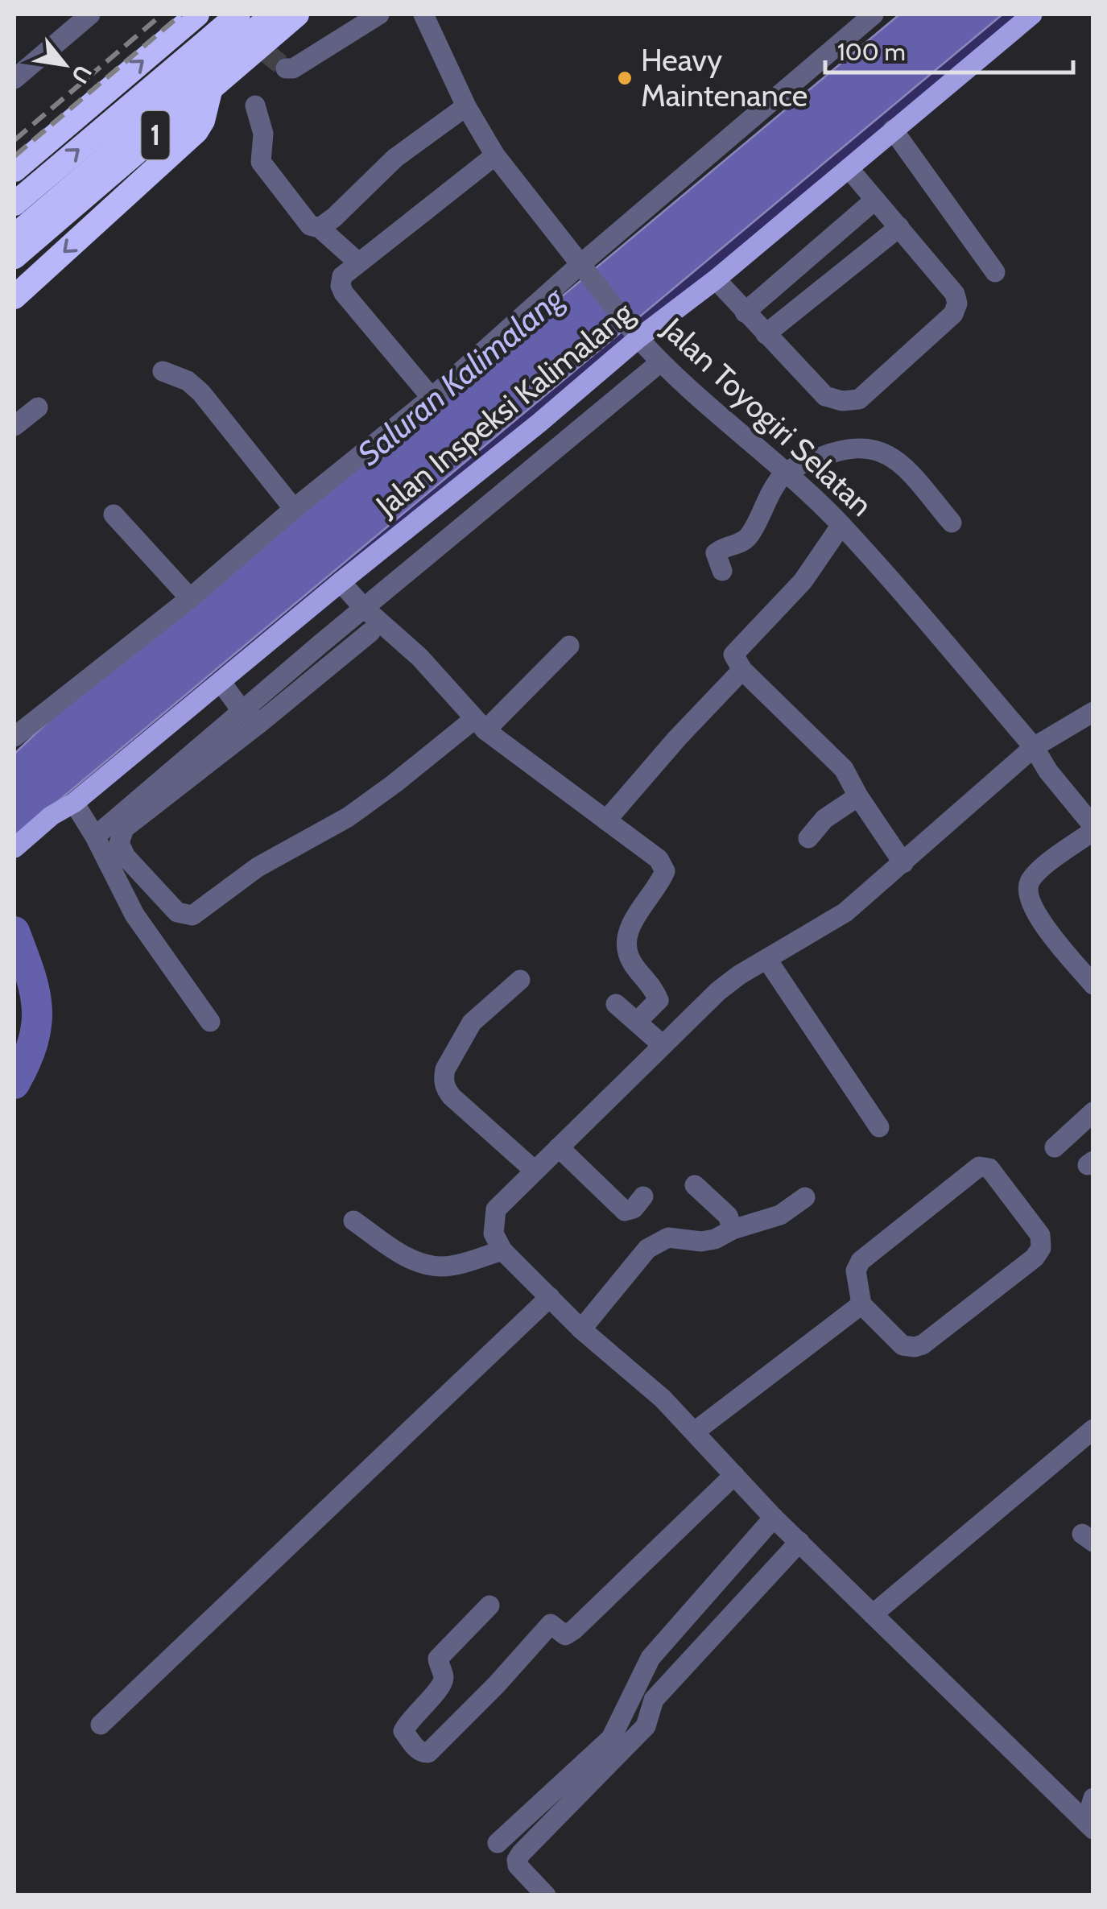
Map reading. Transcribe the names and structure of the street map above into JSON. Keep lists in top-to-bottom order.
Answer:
{
  "streets": {
    "highway": ["1"],
    "main road": ["Jalan Inspeksi Kalimalang"],
    "street": ["Jalan Toyogiri Selatan"]
  },
  "crossings": [
    ["Jalan Inspeksi Kalimalang", "Jalan Toyogiri Selatan"]
  ],
  "water": ["Saluran Kalimalang"],
  "places": ["Heavy Maintenance"],
  "scale_bar": "100 m",
  "north": "bottom right"
}
